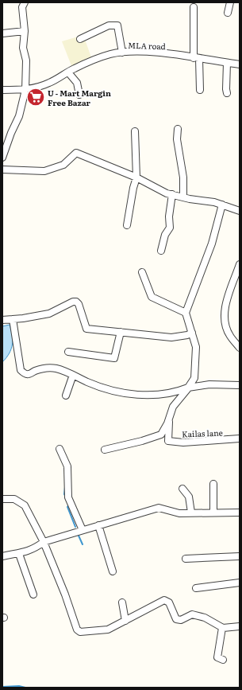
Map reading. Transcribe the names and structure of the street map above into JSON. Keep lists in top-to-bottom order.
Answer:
{
  "streets": {
    "street": ["MLA road", "Kailas lane"]
  },
  "places": {
    "supermarket": ["U - Mart Margin Free Bazar"]
  }
}
